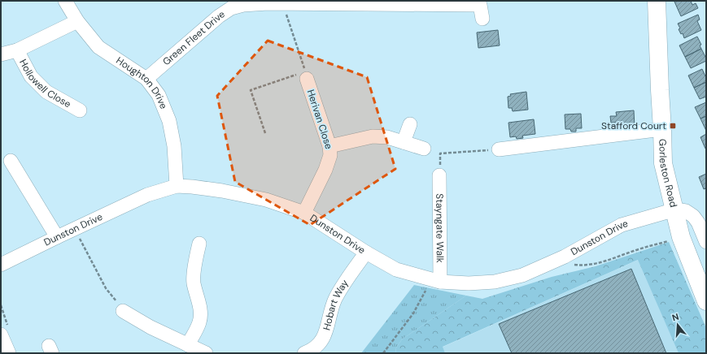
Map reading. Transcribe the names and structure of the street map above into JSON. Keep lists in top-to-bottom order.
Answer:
{
  "streets": {
    "main road": ["Gorleston Road"],
    "street": [
      "Green Fleet Drive",
      "Hollowell Close",
      "Houghton Drive",
      "Herivan Close",
      "Stayngate Walk",
      "Dunston Drive",
      "Hobart Way"
    ]
  },
  "crossings": [
    ["Green Fleet Drive", "Houghton Drive"],
    ["Houghton Drive", "Dunston Drive"],
    ["Herivan Close", "Dunston Drive"],
    ["Gorleston Road", "Dunston Drive"],
    ["Stayngate Walk", "Dunston Drive"],
    ["Dunston Drive", "Hobart Way"]
  ],
  "places": {
    "transit": ["Stafford Court"]
  },
  "north": "top"
}
